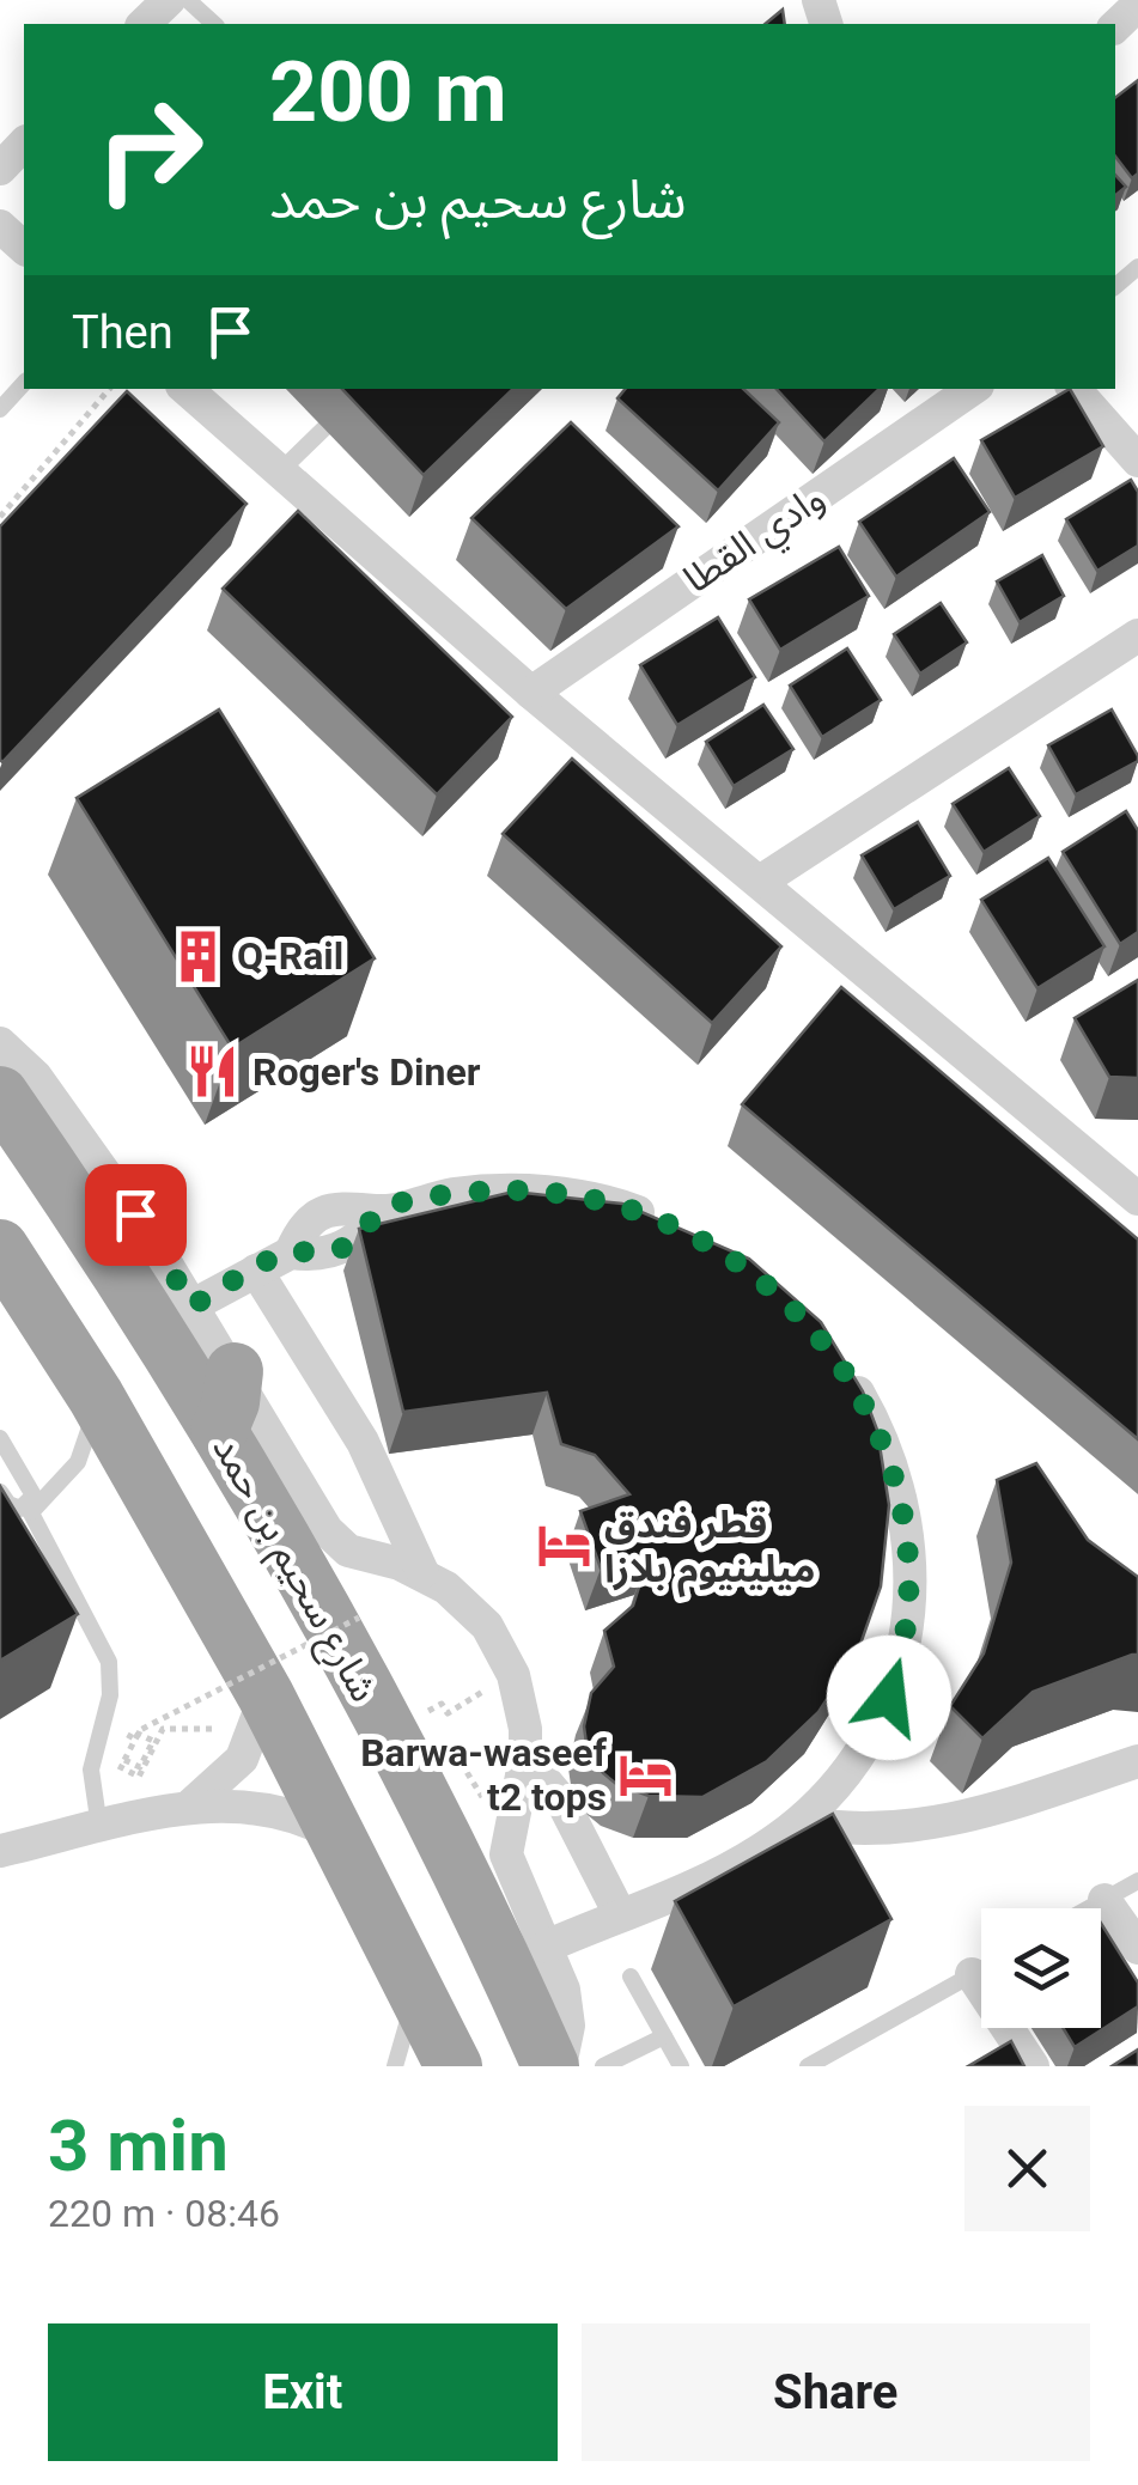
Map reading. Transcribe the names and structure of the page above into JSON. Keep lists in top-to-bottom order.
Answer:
{
  "streets": {
    "highway": ["شارع سحيم بن حمد"],
    "street": ["وادي القطا"]
  },
  "places": {
    "building": ["Q-Rail"],
    "restaurant": ["Roger's Diner"],
    "hotel": ["قطر فندق ميلينيوم بلازا", "Barwa-waseef t2 tops"]
  },
  "page": {
    "turn": ["200 m", "شارع سحيم بن حمد"],
    "then": "Then",
    "heading": ["3 min", "220 m · 08:46"],
    "buttons": ["Exit", "Share"]
  }
}
